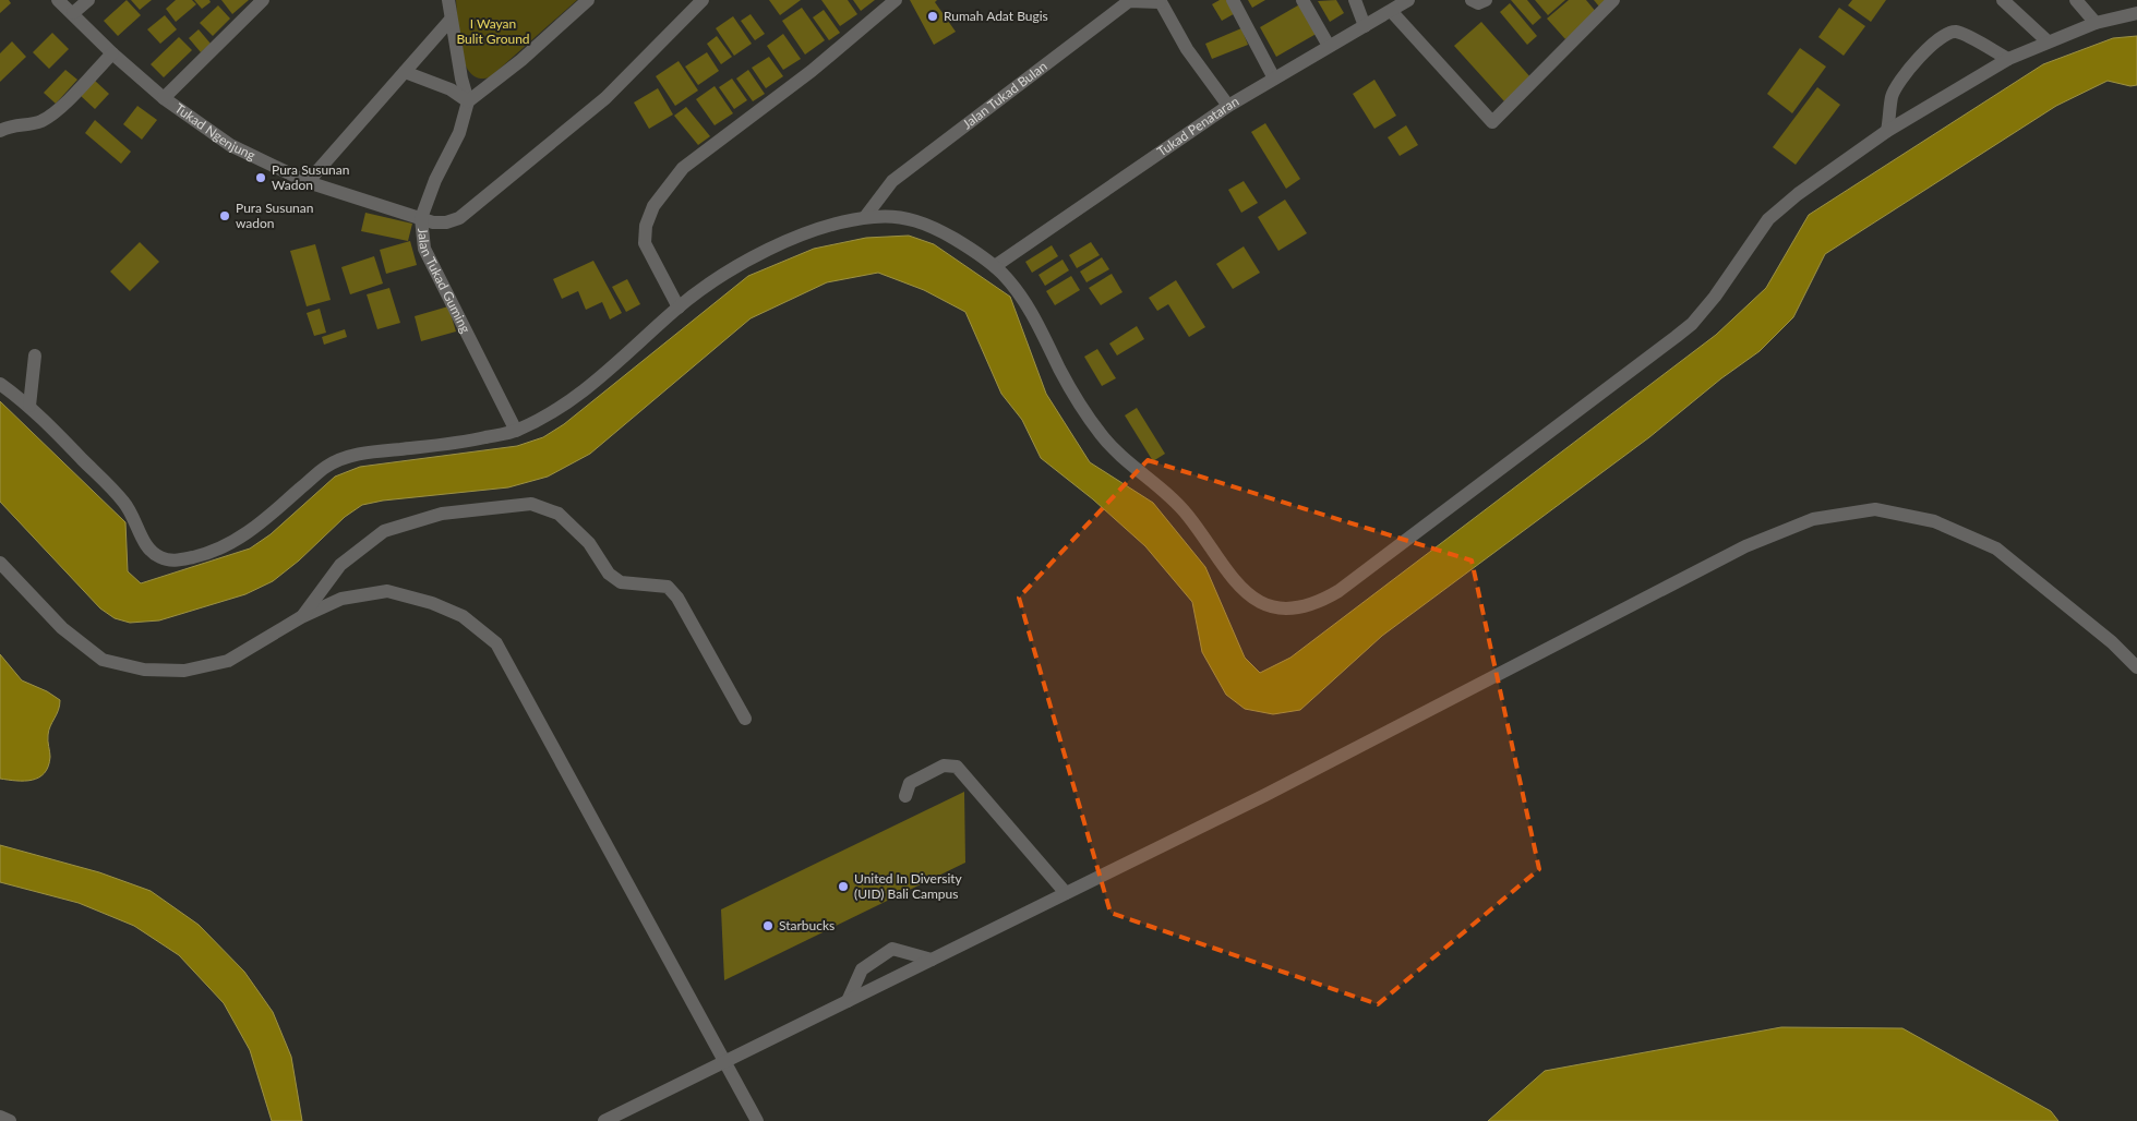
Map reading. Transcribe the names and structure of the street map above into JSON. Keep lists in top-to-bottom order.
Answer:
{
  "streets": {
    "street": [
      "Jalan Tukad Bulan",
      "Tukad Penataran",
      "Tukad Ngenjung",
      "Jalan Tukad Guming"
    ]
  },
  "crossings": [
    ["Jalan Tukad Bulan", "Tukad Penataran"],
    ["Tukad Ngenjung", "Jalan Tukad Guming"]
  ],
  "parks": ["I Wayan Bulit Ground"],
  "places": [
    "Rumah Adat Bugis",
    "Pura Susunan Wadon",
    "Pura Susunan wadon",
    "United In Diversity (UID) Bali Campus",
    "Starbucks"
  ]
}
